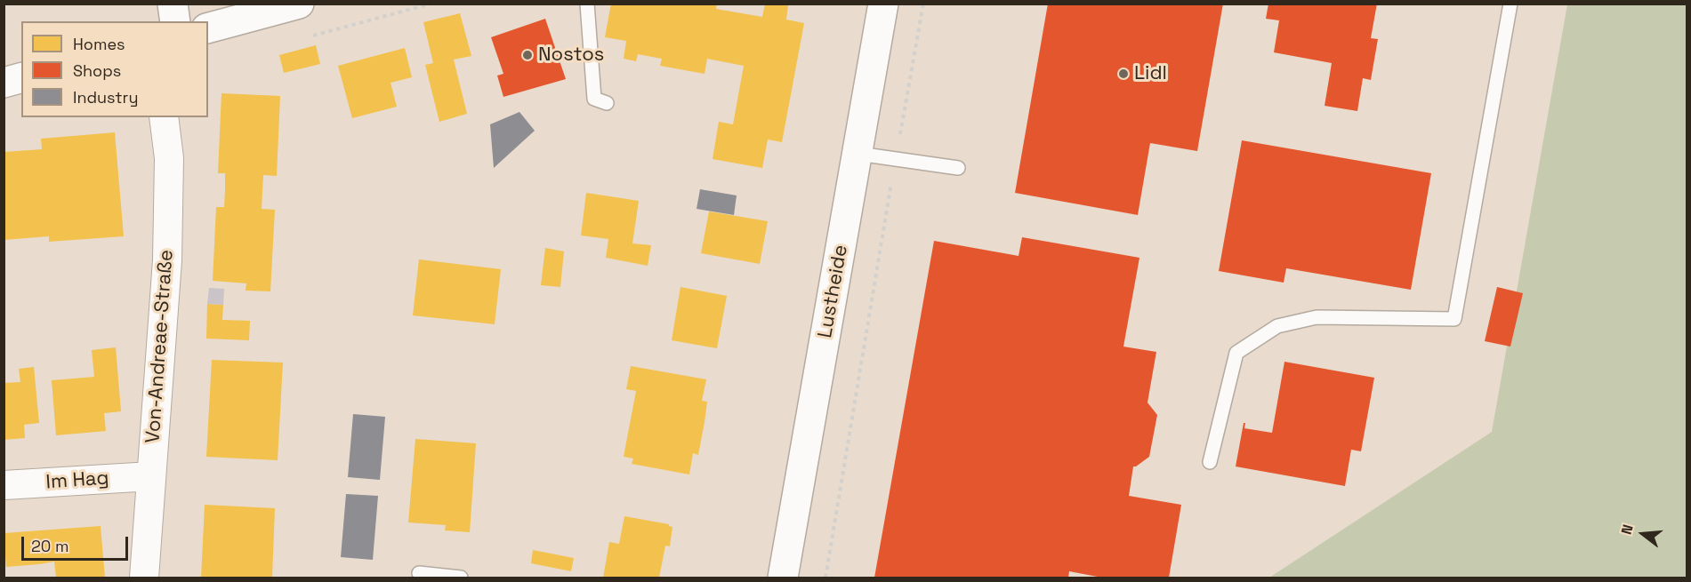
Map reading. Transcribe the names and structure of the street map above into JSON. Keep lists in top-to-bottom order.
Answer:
{
  "streets": {
    "main road": ["Lustheide"],
    "street": ["Von-Andreae-Straße", "Im Hag"]
  },
  "crossings": [
    ["Von-Andreae-Straße", "Im Hag"]
  ],
  "places": ["Nostos", "Lidl"],
  "legend": ["Homes", "Shops", "Industry"],
  "scale_bar": "20 m",
  "north": "left"
}
